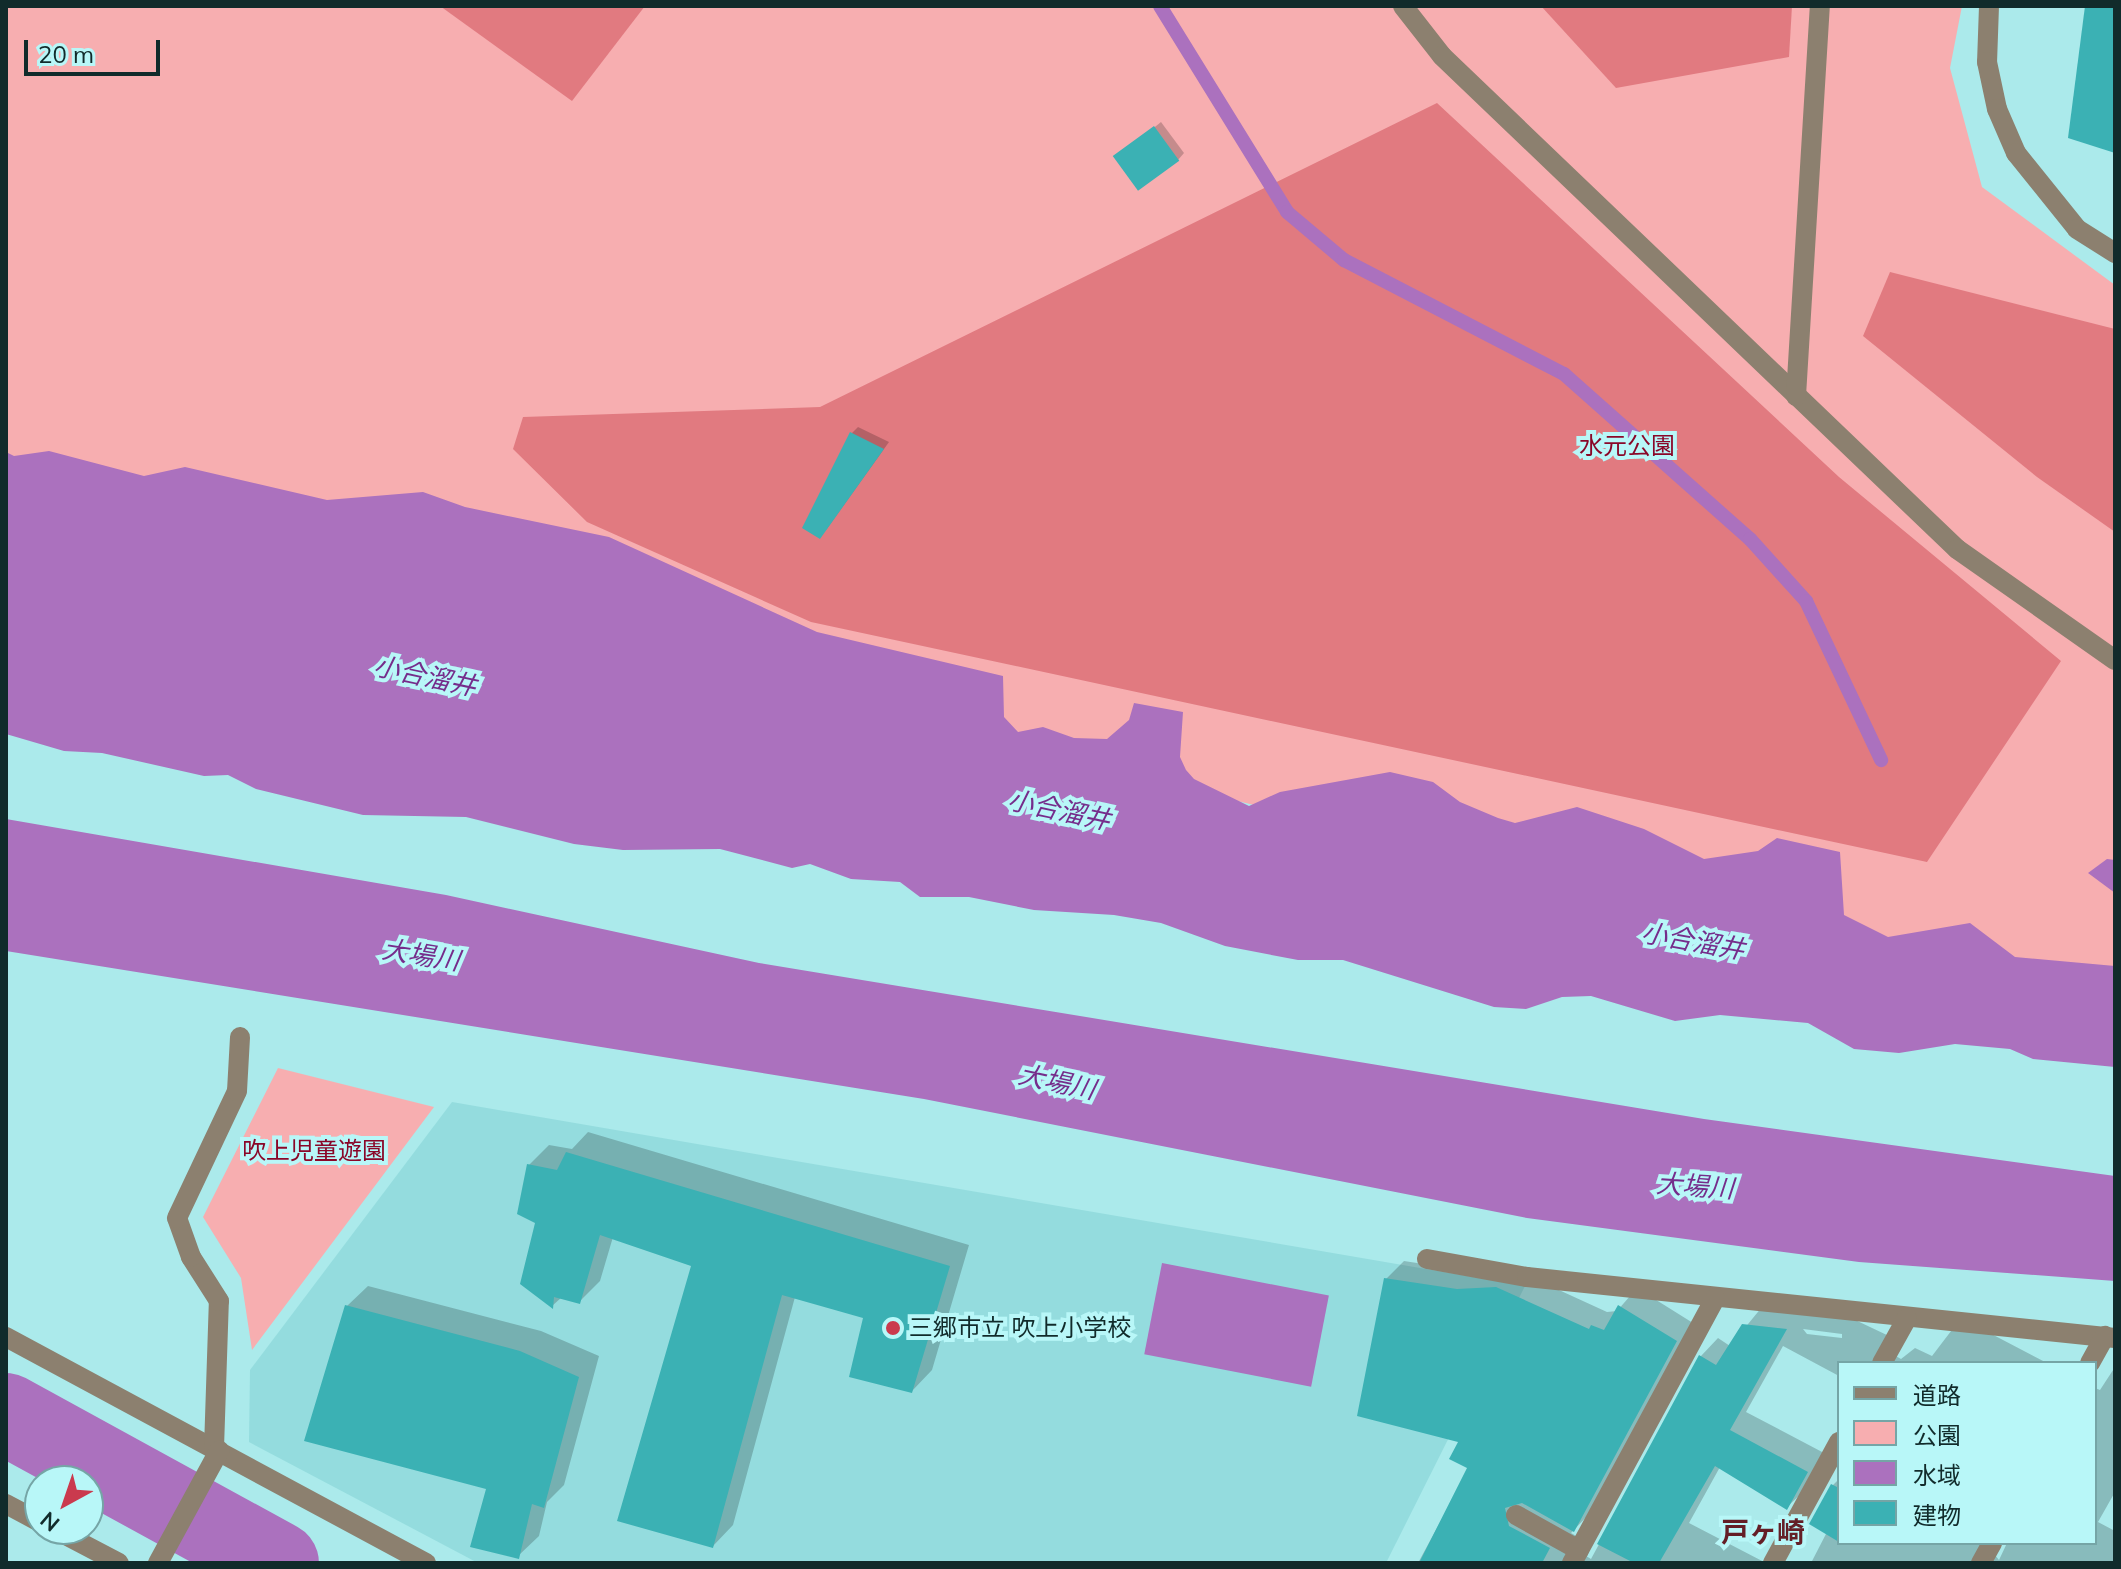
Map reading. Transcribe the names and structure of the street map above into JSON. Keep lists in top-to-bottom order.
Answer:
{
  "districts": ["戸ヶ崎"],
  "water": ["小合溜井", "大場川"],
  "parks": ["水元公園", "吹上児童遊園"],
  "places": ["三郷市立 吹上小学校"],
  "legend": [
    "道路",
    "公園",
    "水域",
    "建物"
  ],
  "scale_bar": "20 m",
  "north": "bottom left"
}
